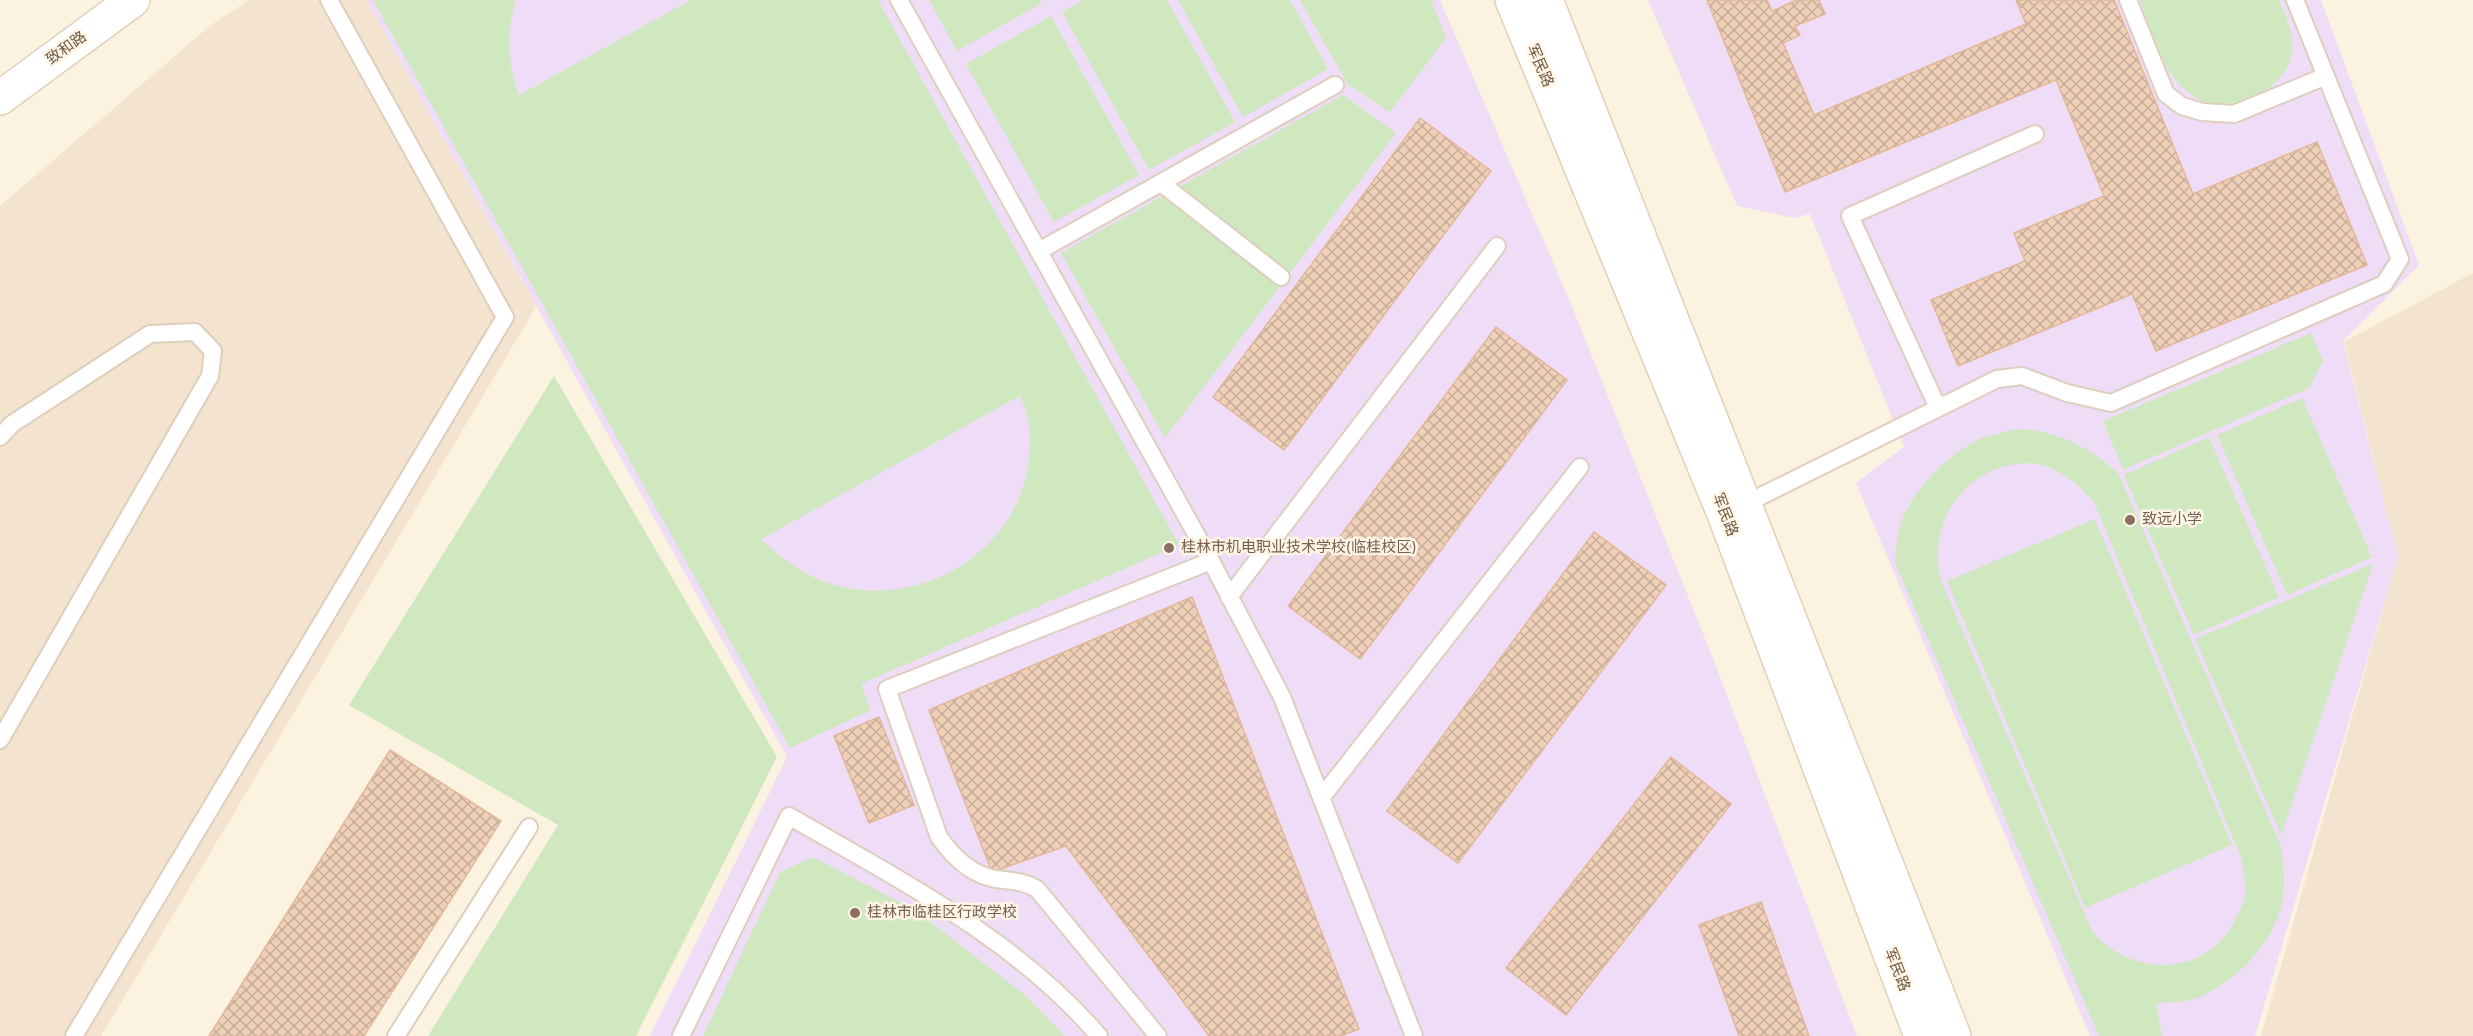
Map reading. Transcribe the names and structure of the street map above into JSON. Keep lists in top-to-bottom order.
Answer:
{
  "streets": {
    "street": ["致和路", "军民路"]
  },
  "places": ["致远小学", "桂林市机电职业技术学校(临桂校区)", "桂林市临桂区行政学校"]
}
